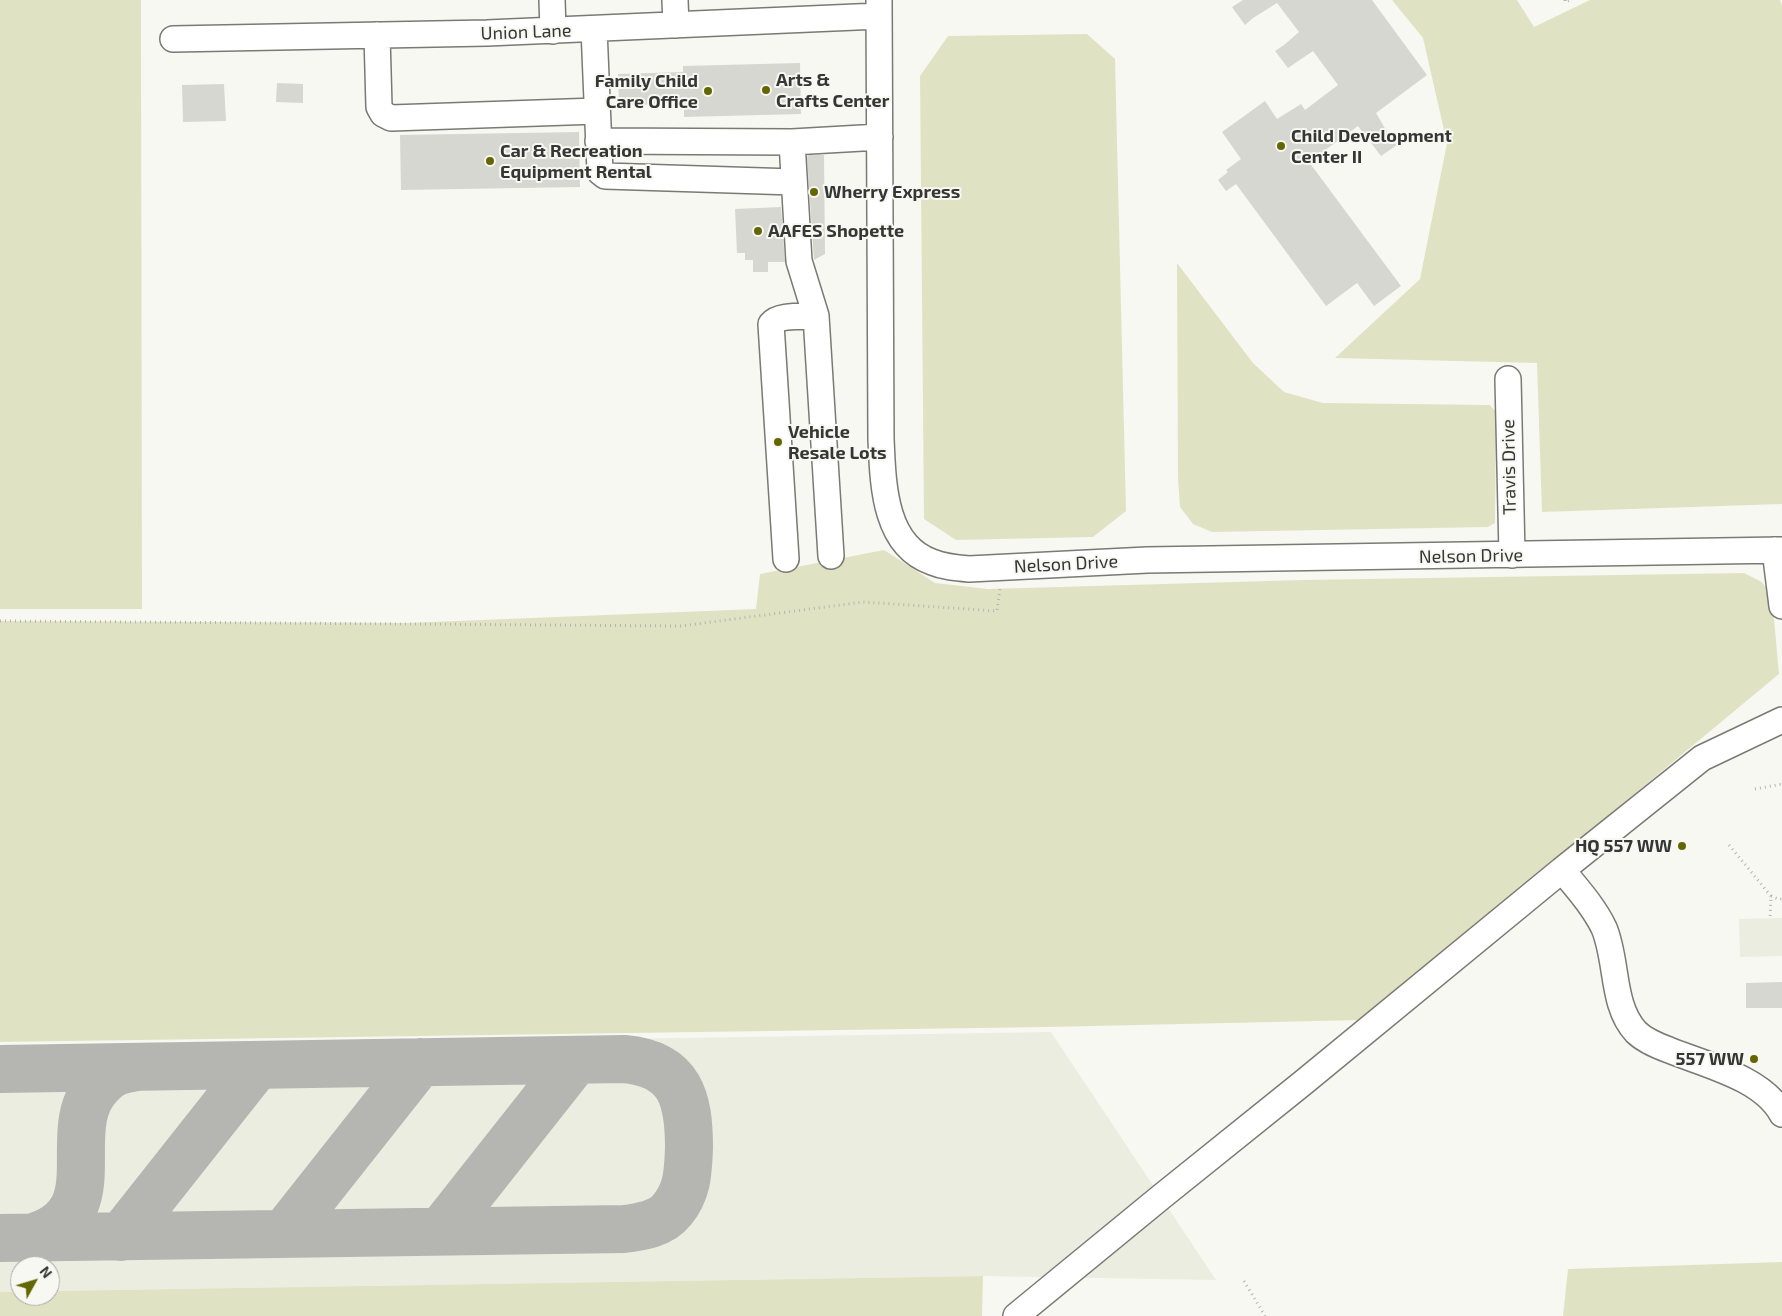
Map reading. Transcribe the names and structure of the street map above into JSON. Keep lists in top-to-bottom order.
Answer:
{
  "streets": {
    "street": ["Union Lane", "Travis Drive", "Nelson Drive"]
  },
  "crossings": [
    ["Union Lane", "Nelson Drive"],
    ["Travis Drive", "Nelson Drive"]
  ],
  "places": [
    "Arts & Crafts Center",
    "Family Child Care Office",
    "Child Development Center II",
    "Car & Recreation Equipment Rental",
    "Wherry Express",
    "AAFES Shopette",
    "Vehicle Resale Lots",
    "HQ 557 WW",
    "557 WW"
  ],
  "north": "top right"
}
